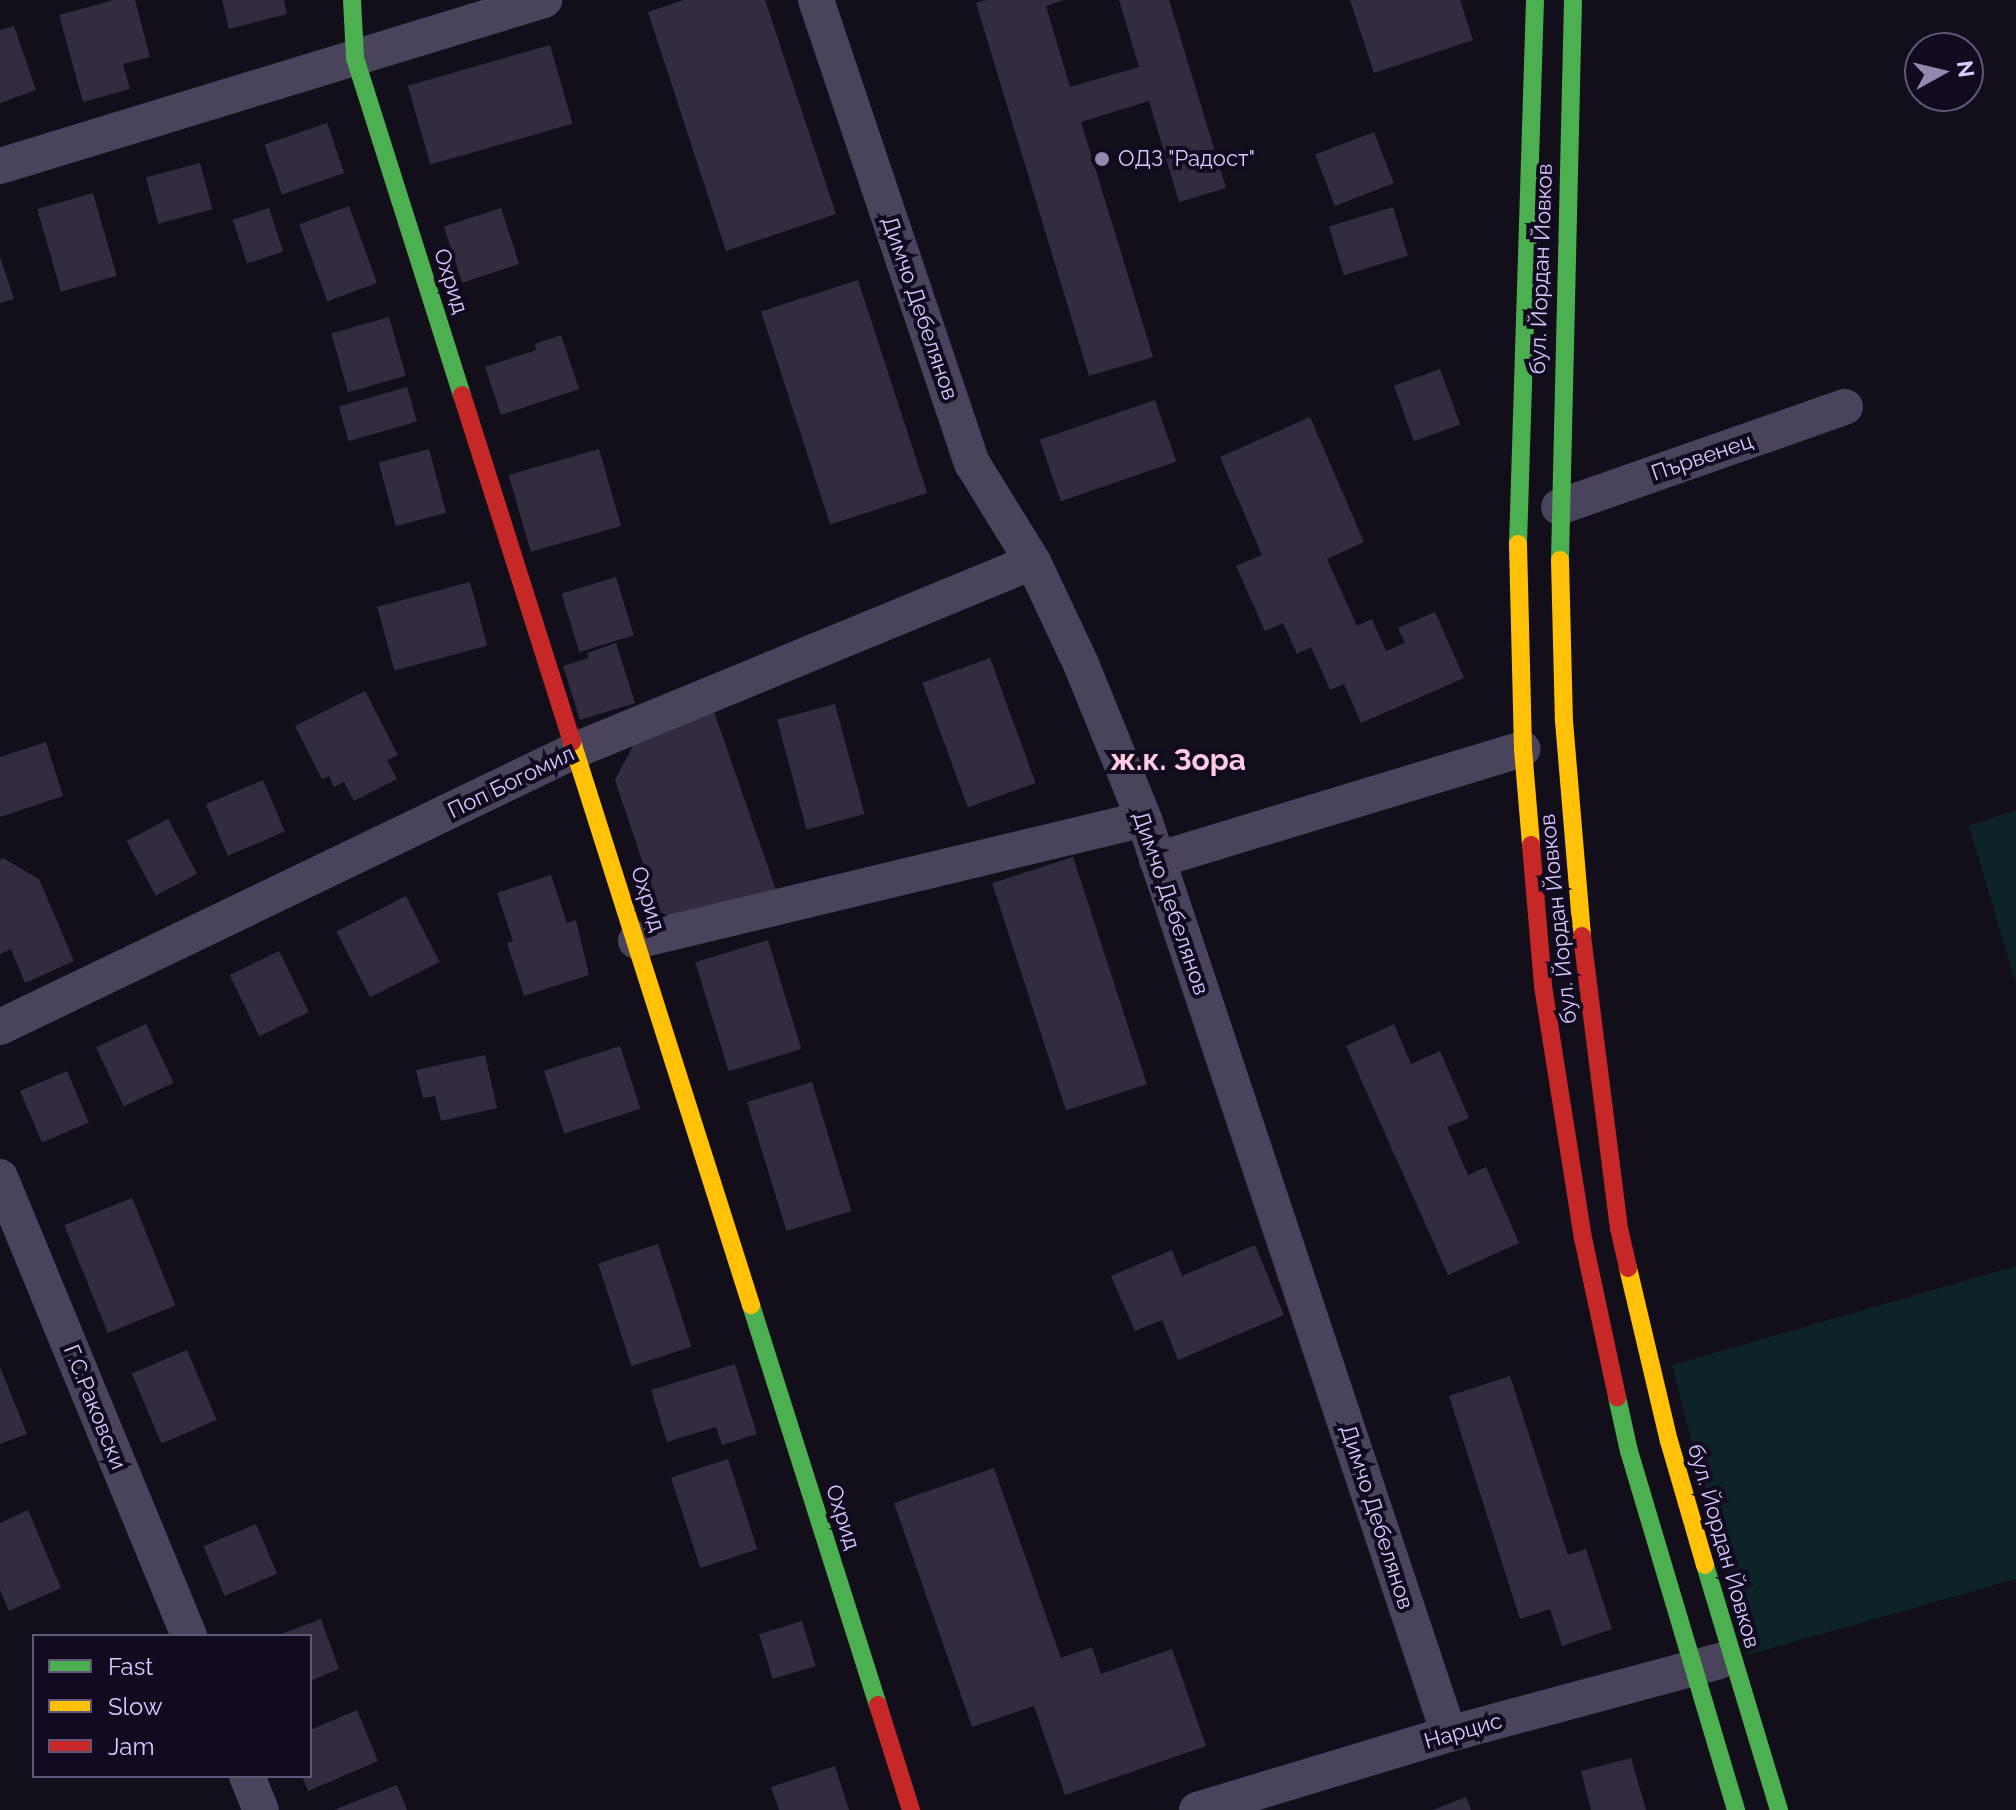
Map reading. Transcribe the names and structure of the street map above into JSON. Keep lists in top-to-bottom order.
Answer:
{
  "streets": {
    "street": [
      "бул. Йордан Йовков",
      "Охрид",
      "Димчо Дебелянов",
      "Първенец",
      "Поп Богомил",
      "Г.С.Раковски",
      "Нарцис"
    ]
  },
  "crossings": [
    ["бул. Йордан Йовков", "Първенец"],
    ["бул. Йордан Йовков", "Нарцис"],
    ["Охрид", "Поп Богомил"],
    ["Димчо Дебелянов", "Поп Богомил"],
    ["Димчо Дебелянов", "Нарцис"]
  ],
  "districts": ["ж.к. Зора"],
  "places": ["ОДЗ \"Радост\""],
  "legend": ["Fast", "Slow", "Jam"],
  "north": "right"
}
